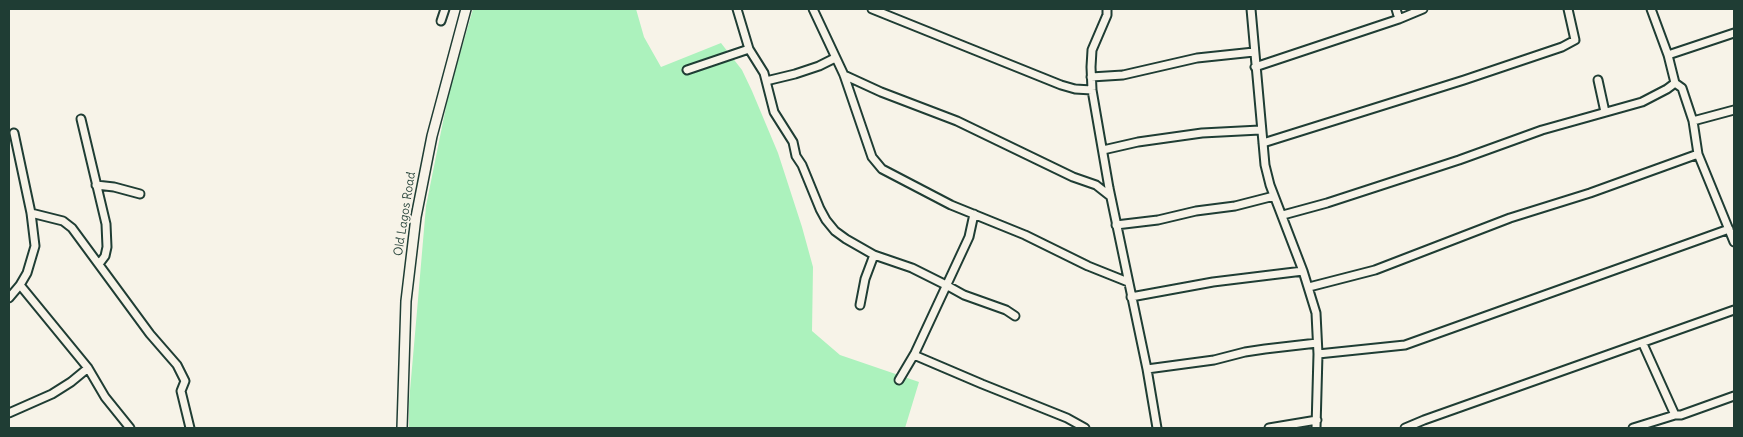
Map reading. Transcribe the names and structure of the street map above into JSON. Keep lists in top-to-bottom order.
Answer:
{
  "streets": {
    "main road": ["Old Lagos Road"]
  }
}
